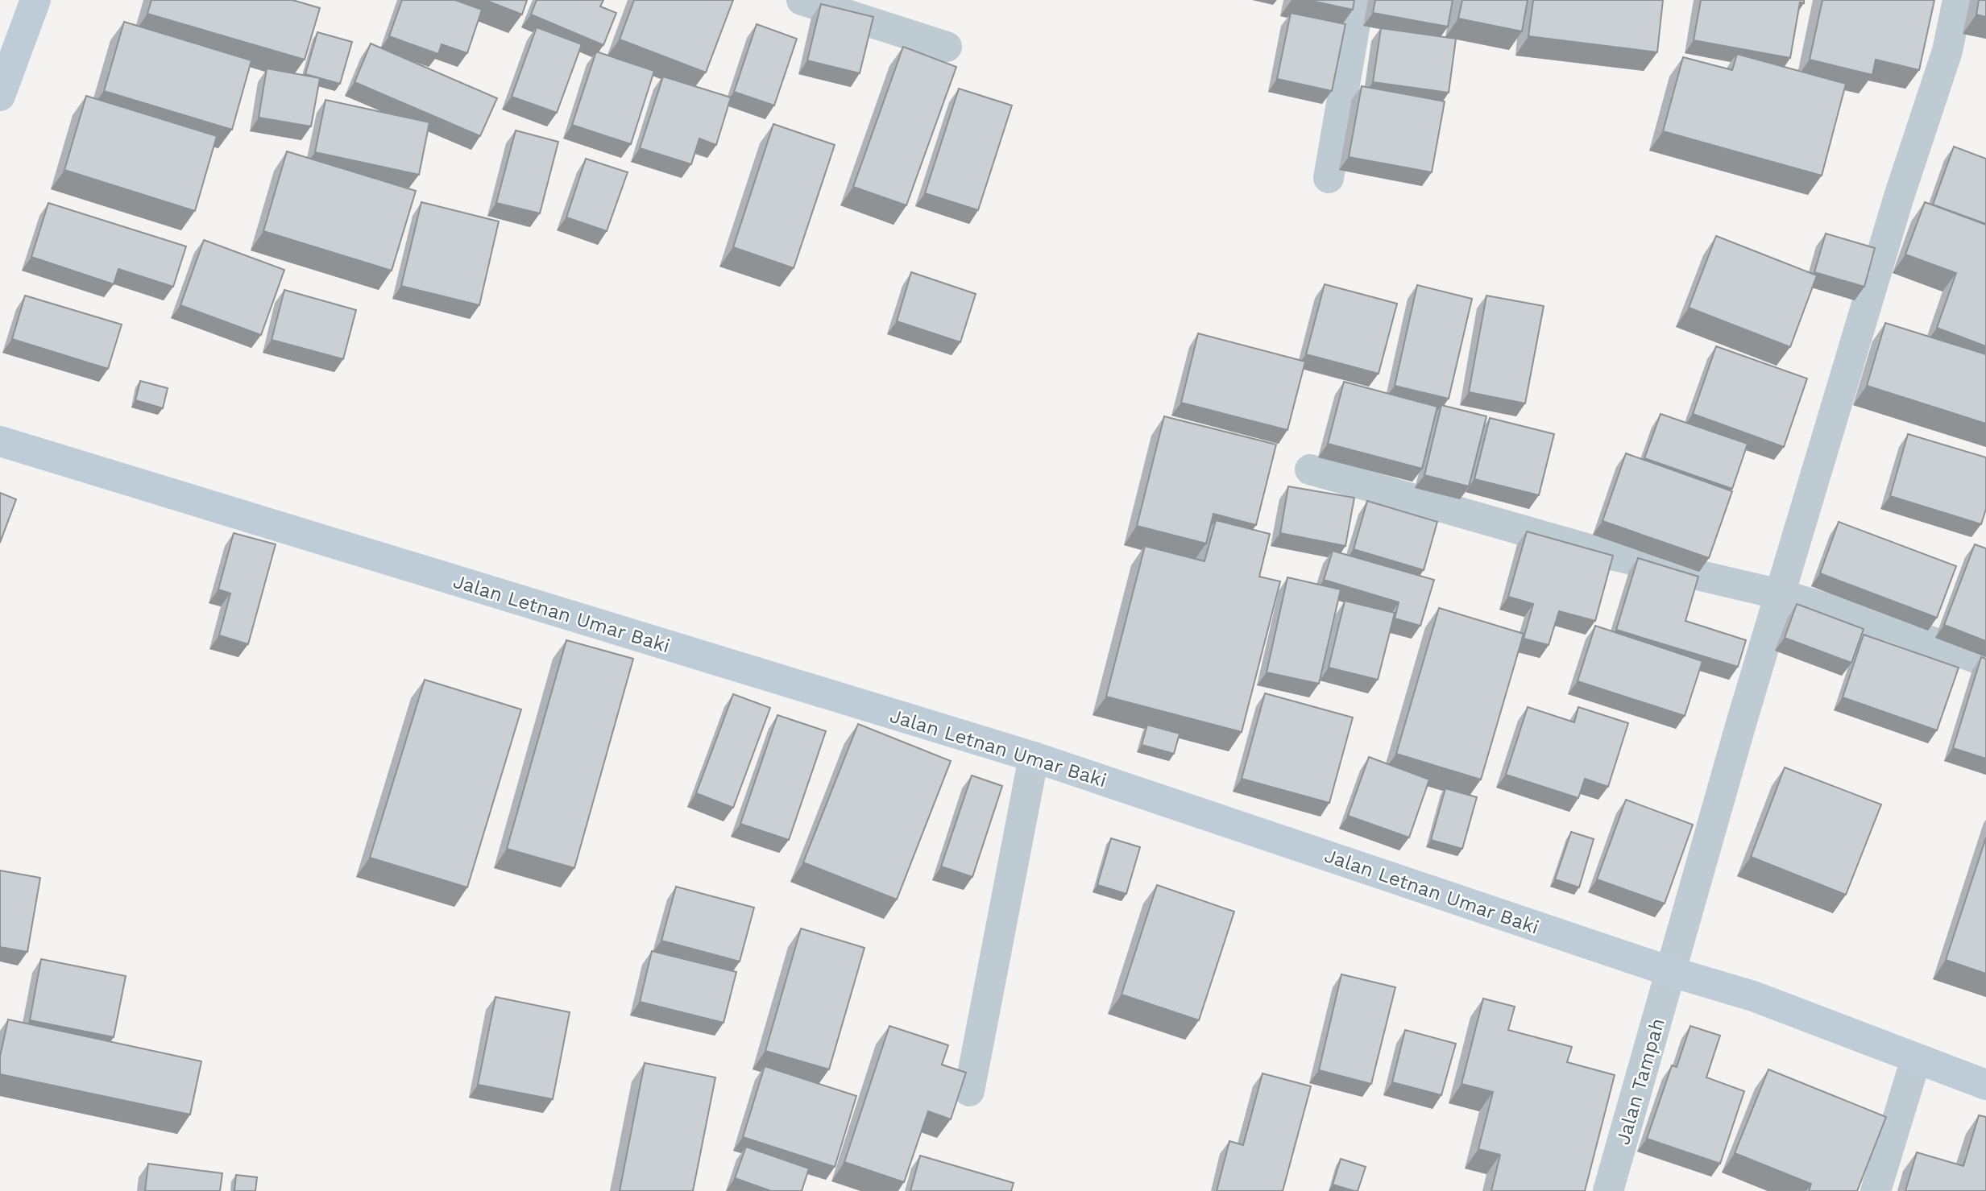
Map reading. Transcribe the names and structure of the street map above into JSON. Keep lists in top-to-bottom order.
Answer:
{
  "streets": {
    "street": ["Jalan Letnan Umar Baki", "Jalan Tampah"]
  },
  "crossings": [
    ["Jalan Letnan Umar Baki", "Jalan Tampah"]
  ]
}
